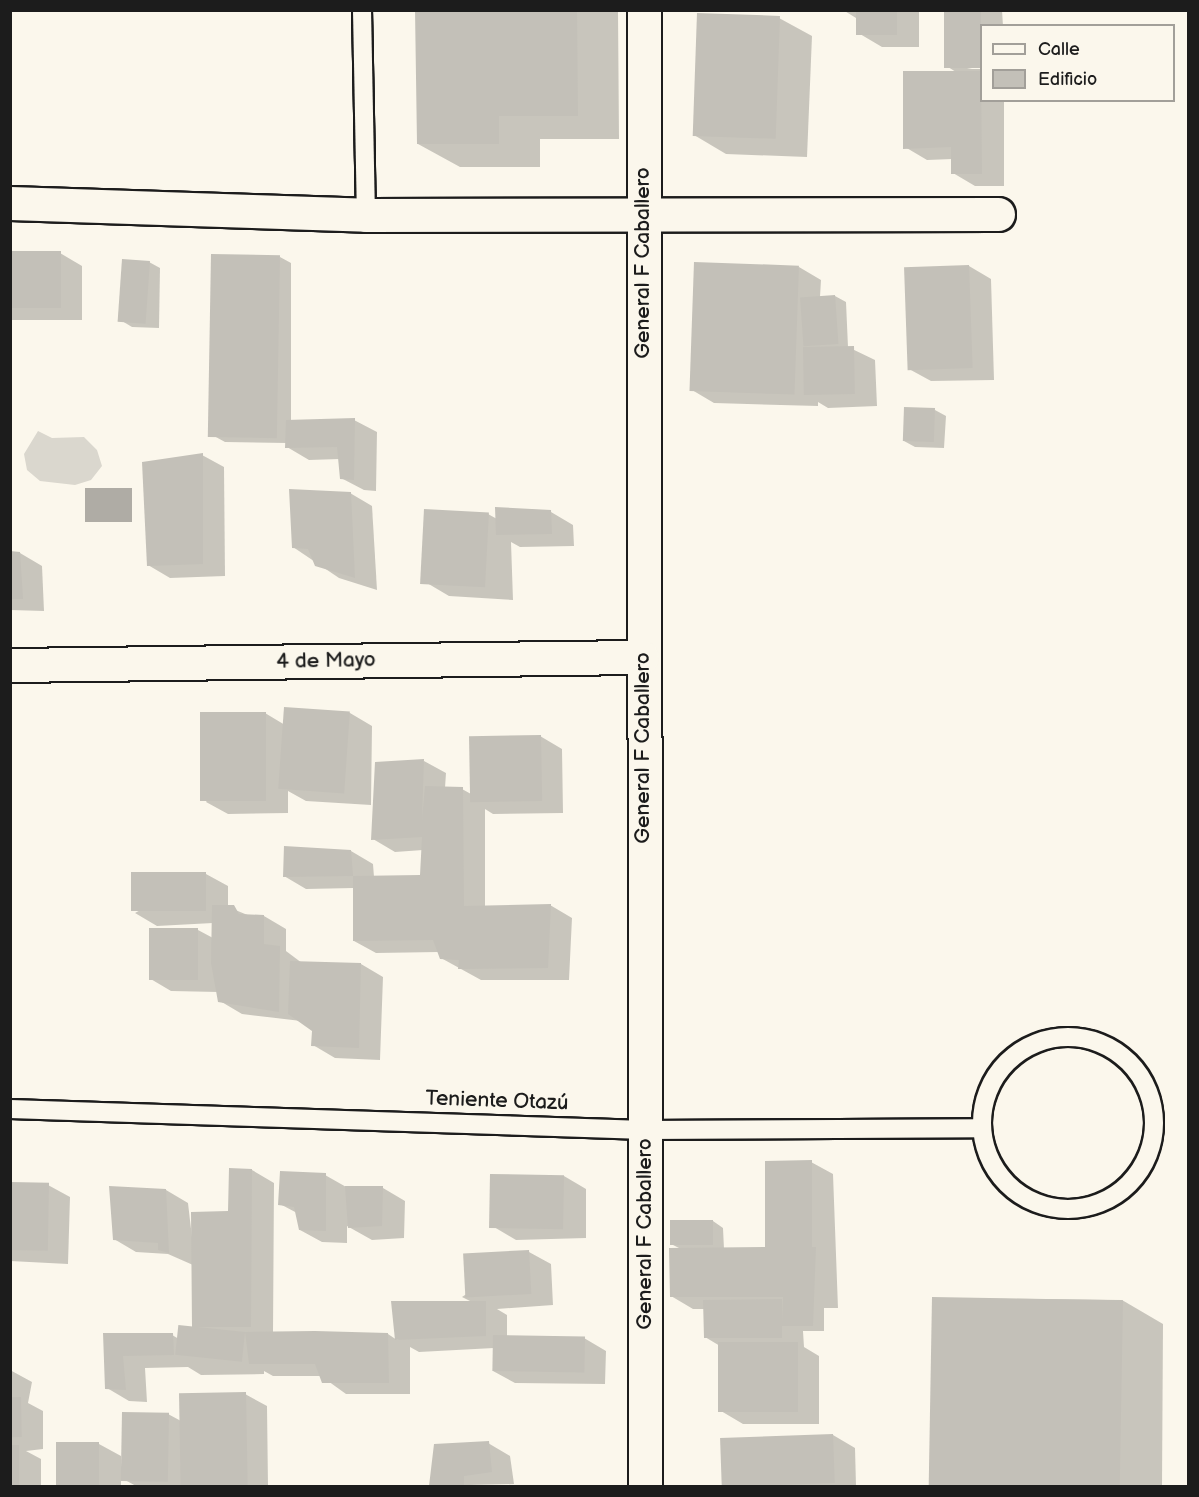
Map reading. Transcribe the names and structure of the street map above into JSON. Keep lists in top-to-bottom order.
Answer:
{
  "streets": {
    "street": ["General F Caballero", "4 de Mayo"],
    "lane": ["Teniente Otazú"]
  },
  "crossings": [
    ["General F Caballero", "4 de Mayo"],
    ["General F Caballero", "Teniente Otazú"]
  ],
  "legend": ["Calle", "Edificio"]
}
